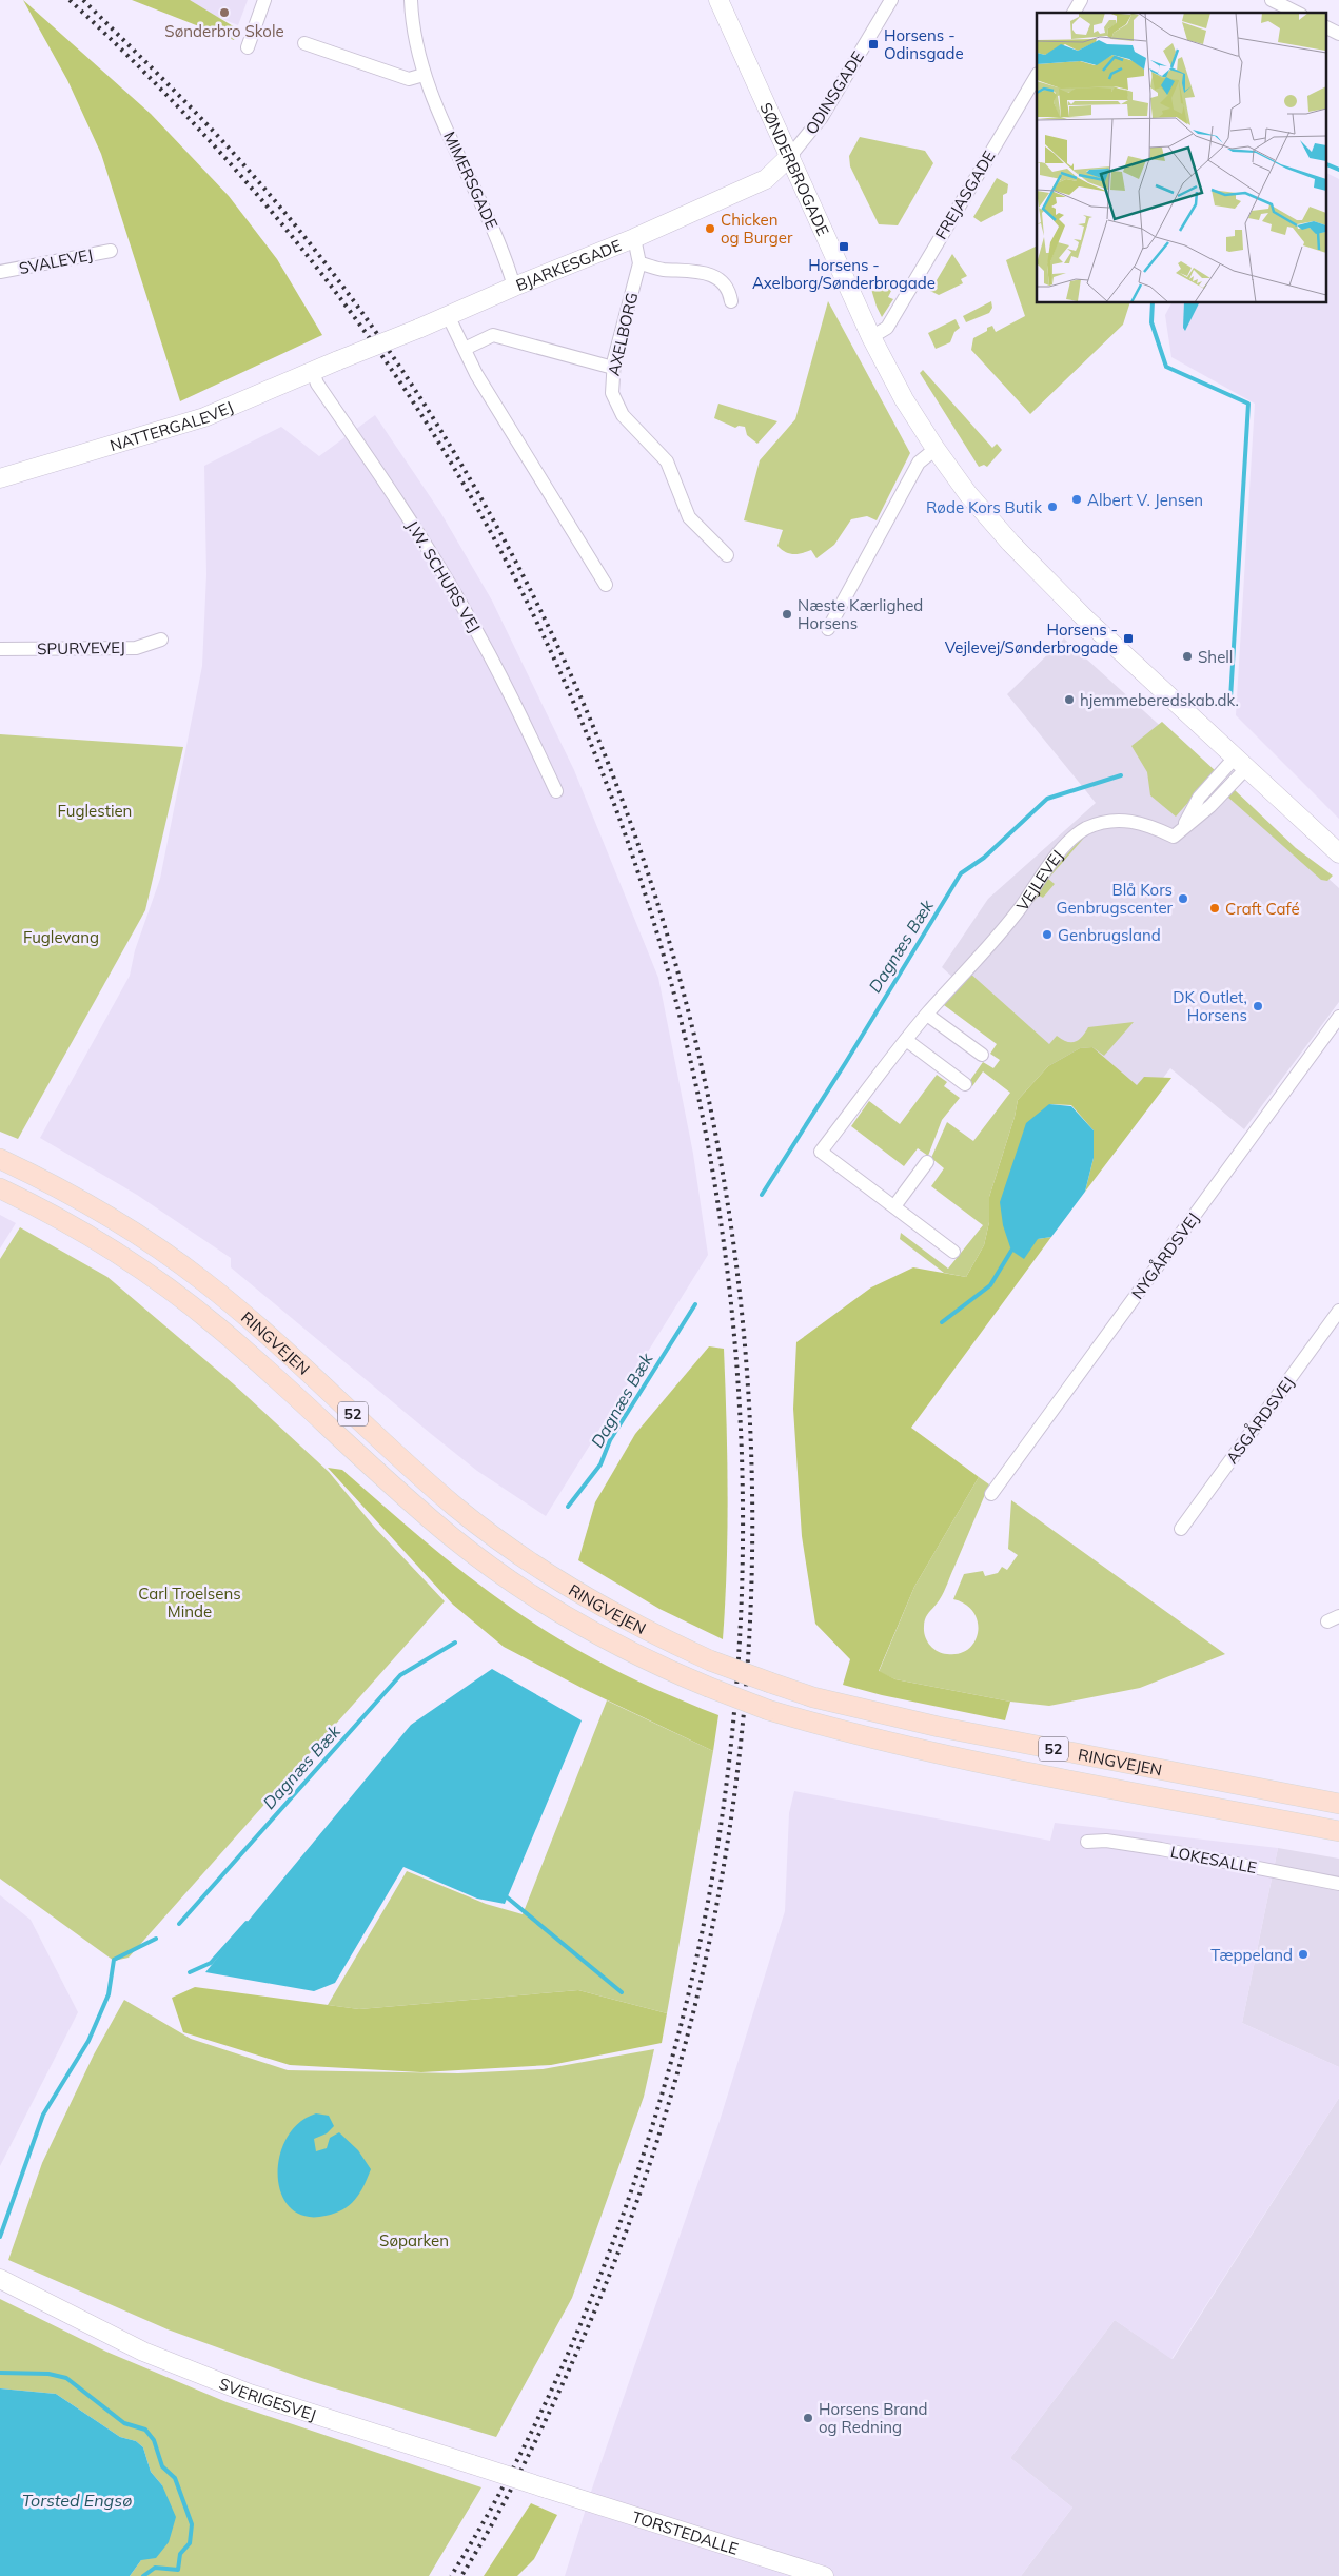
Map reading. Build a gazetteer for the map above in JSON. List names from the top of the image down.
{
  "streets": {
    "main road": ["RINGVEJEN", "52"],
    "street": [
      "ODINSGADE",
      "SØNDERBROGADE",
      "MIMERSGADE",
      "FREJASGADE",
      "SVALEVEJ",
      "BJARKESGADE",
      "AXELBORG",
      "NATTERGALEVEJ",
      "J.W. SCHURS VEJ",
      "SPURVEVEJ",
      "VEJLEVEJ",
      "NYGÅRDSVEJ",
      "ASGÅRDSVEJ",
      "LOKESALLE",
      "SVERIGESVEJ",
      "TORSTEDALLE"
    ]
  },
  "crossings": [
    ["ODINSGADE", "SØNDERBROGADE"],
    ["ODINSGADE", "BJARKESGADE"],
    ["SØNDERBROGADE", "FREJASGADE"],
    ["SØNDERBROGADE", "BJARKESGADE"],
    ["SØNDERBROGADE", "VEJLEVEJ"],
    ["MIMERSGADE", "BJARKESGADE"],
    ["BJARKESGADE", "AXELBORG"],
    ["BJARKESGADE", "NATTERGALEVEJ"],
    ["NATTERGALEVEJ", "J.W. SCHURS VEJ"],
    ["SVERIGESVEJ", "TORSTEDALLE"]
  ],
  "water": ["Dagnæs Bæk", "Torsted Engsø"],
  "parks": [
    "Fuglestien",
    "Fuglevang",
    "Carl Troelsens Minde",
    "Søparken"
  ],
  "places": {
    "other": [
      "Sønderbro Skole",
      "Chicken og Burger",
      "Albert V. Jensen",
      "Røde Kors Butik",
      "Næste Kærlighed Horsens",
      "Shell",
      "hjemmeberedskab.dk.",
      "Blå Kors Genbrugscenter",
      "Craft Café",
      "Genbrugsland",
      "DK Outlet, Horsens",
      "Tæppeland",
      "Horsens Brand og Redning"
    ],
    "transit": ["Horsens - Odinsgade", "Horsens - Axelborg/Sønderbrogade", "Horsens - Vejlevej/Sønderbrogade"]
  }
}
